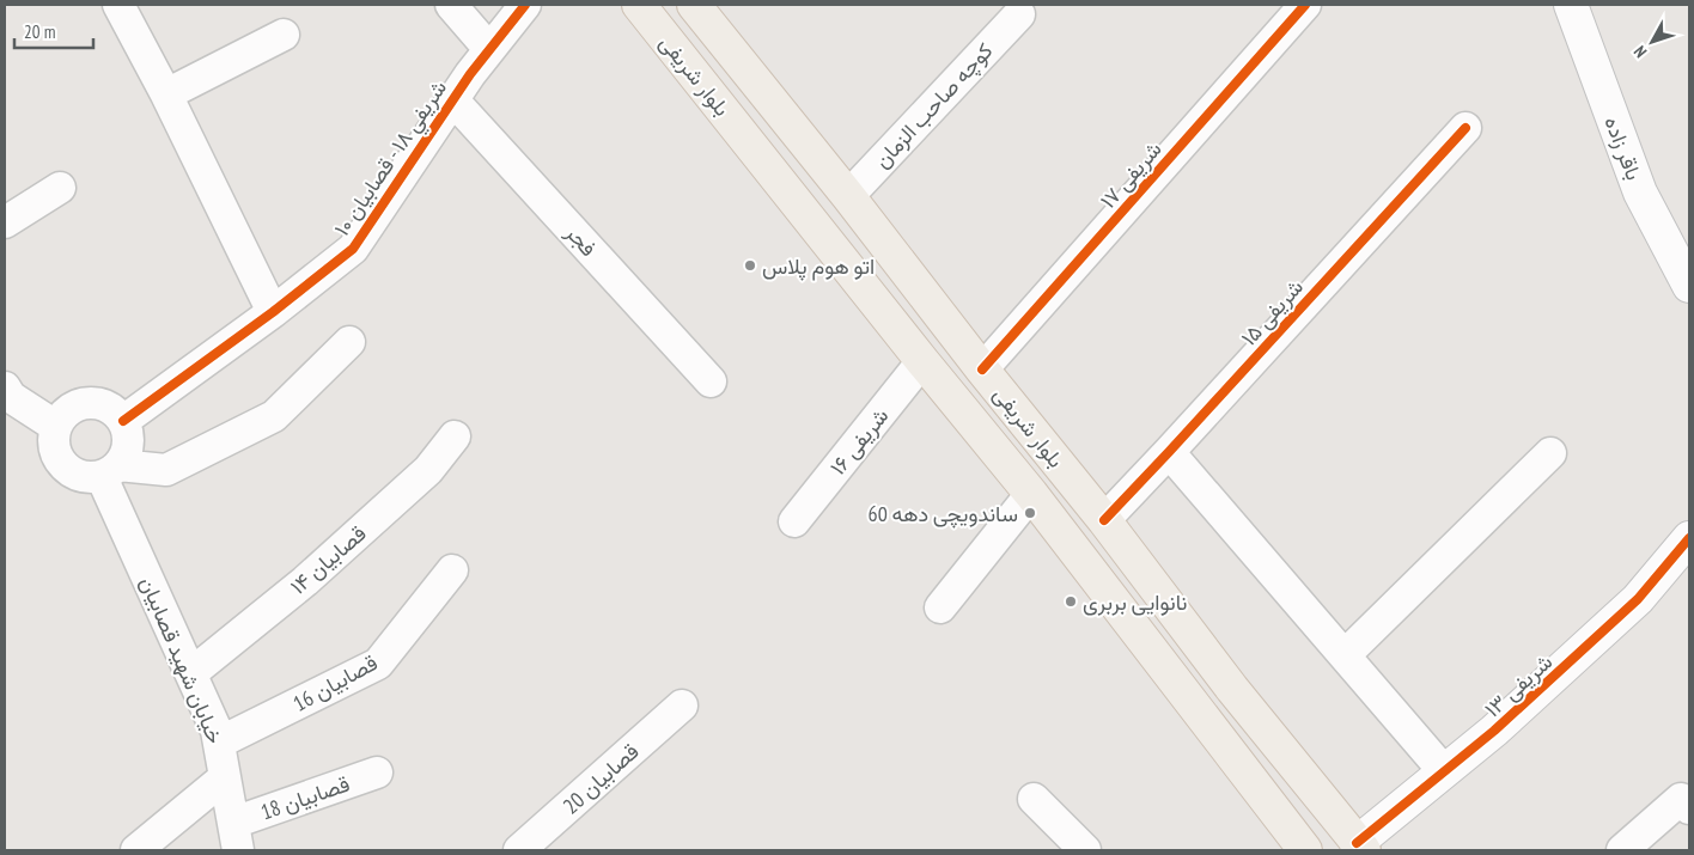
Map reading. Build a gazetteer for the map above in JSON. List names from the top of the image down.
{
  "streets": {
    "main road": ["بلوار شریفی"],
    "street": [
      "کوچه صاحب الزمان",
      "باقر زاده",
      "شريفي ۱۸ - قصابیان ۱۰",
      "شریفی ۱۷",
      "فجر",
      "شریفی ۱۵",
      "شریفی ۱۶",
      "قصابیان ۱۴",
      "خیابان شهید قصابیان",
      "قصابیان 16",
      "شریفی ۱۳",
      "قصابیان 20",
      "قصابیان 18"
    ]
  },
  "crossings": [
    ["بلوار شریفی", "کوچه صاحب الزمان"],
    ["بلوار شریفی", "شریفی ۱۷"],
    ["بلوار شریفی", "شریفی ۱۵"],
    ["بلوار شریفی", "شریفی ۱۶"],
    ["بلوار شریفی", "شریفی ۱۳"],
    ["شريفي ۱۸ - قصابیان ۱۰", "فجر"],
    ["شريفي ۱۸ - قصابیان ۱۰", "خیابان شهید قصابیان"],
    ["قصابیان ۱۴", "خیابان شهید قصابیان"],
    ["خیابان شهید قصابیان", "قصابیان 16"],
    ["خیابان شهید قصابیان", "قصابیان 18"]
  ],
  "places": ["اتو هوم پلاس", "ساندویچی دهه 60", "نانوایی بربری"],
  "scale_bar": "20 m",
  "north": "bottom left"
}
